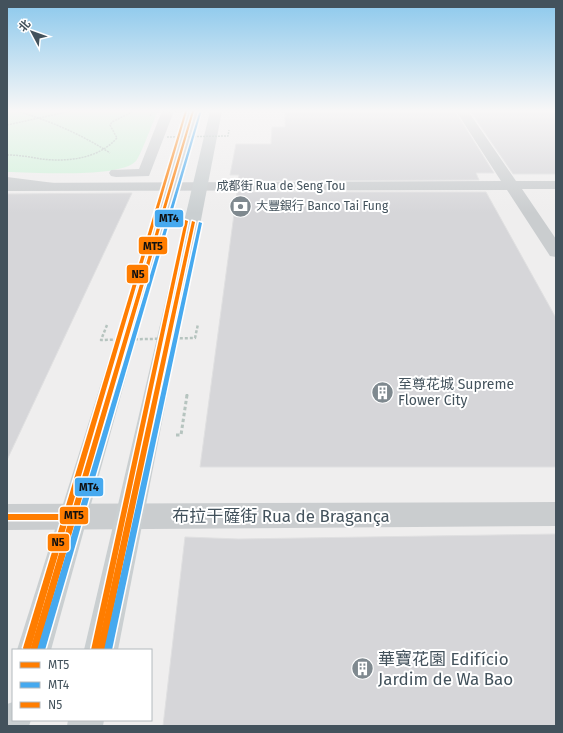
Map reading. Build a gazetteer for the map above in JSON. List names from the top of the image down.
{
  "streets": {
    "street": ["成都街 Rua de Seng Tou", "布拉干薩街 Rua de Bragança"]
  },
  "places": {
    "bank": ["大豐銀行 Banco Tai Fung"],
    "building": ["至尊花城 Supreme Flower City", "華寶花園 Edifício Jardim de Wa Bao"]
  },
  "lines": ["transit line MT5", "transit line MT4", "transit line N5"],
  "legend": ["MT5", "MT4", "N5"],
  "north": "top left"
}
